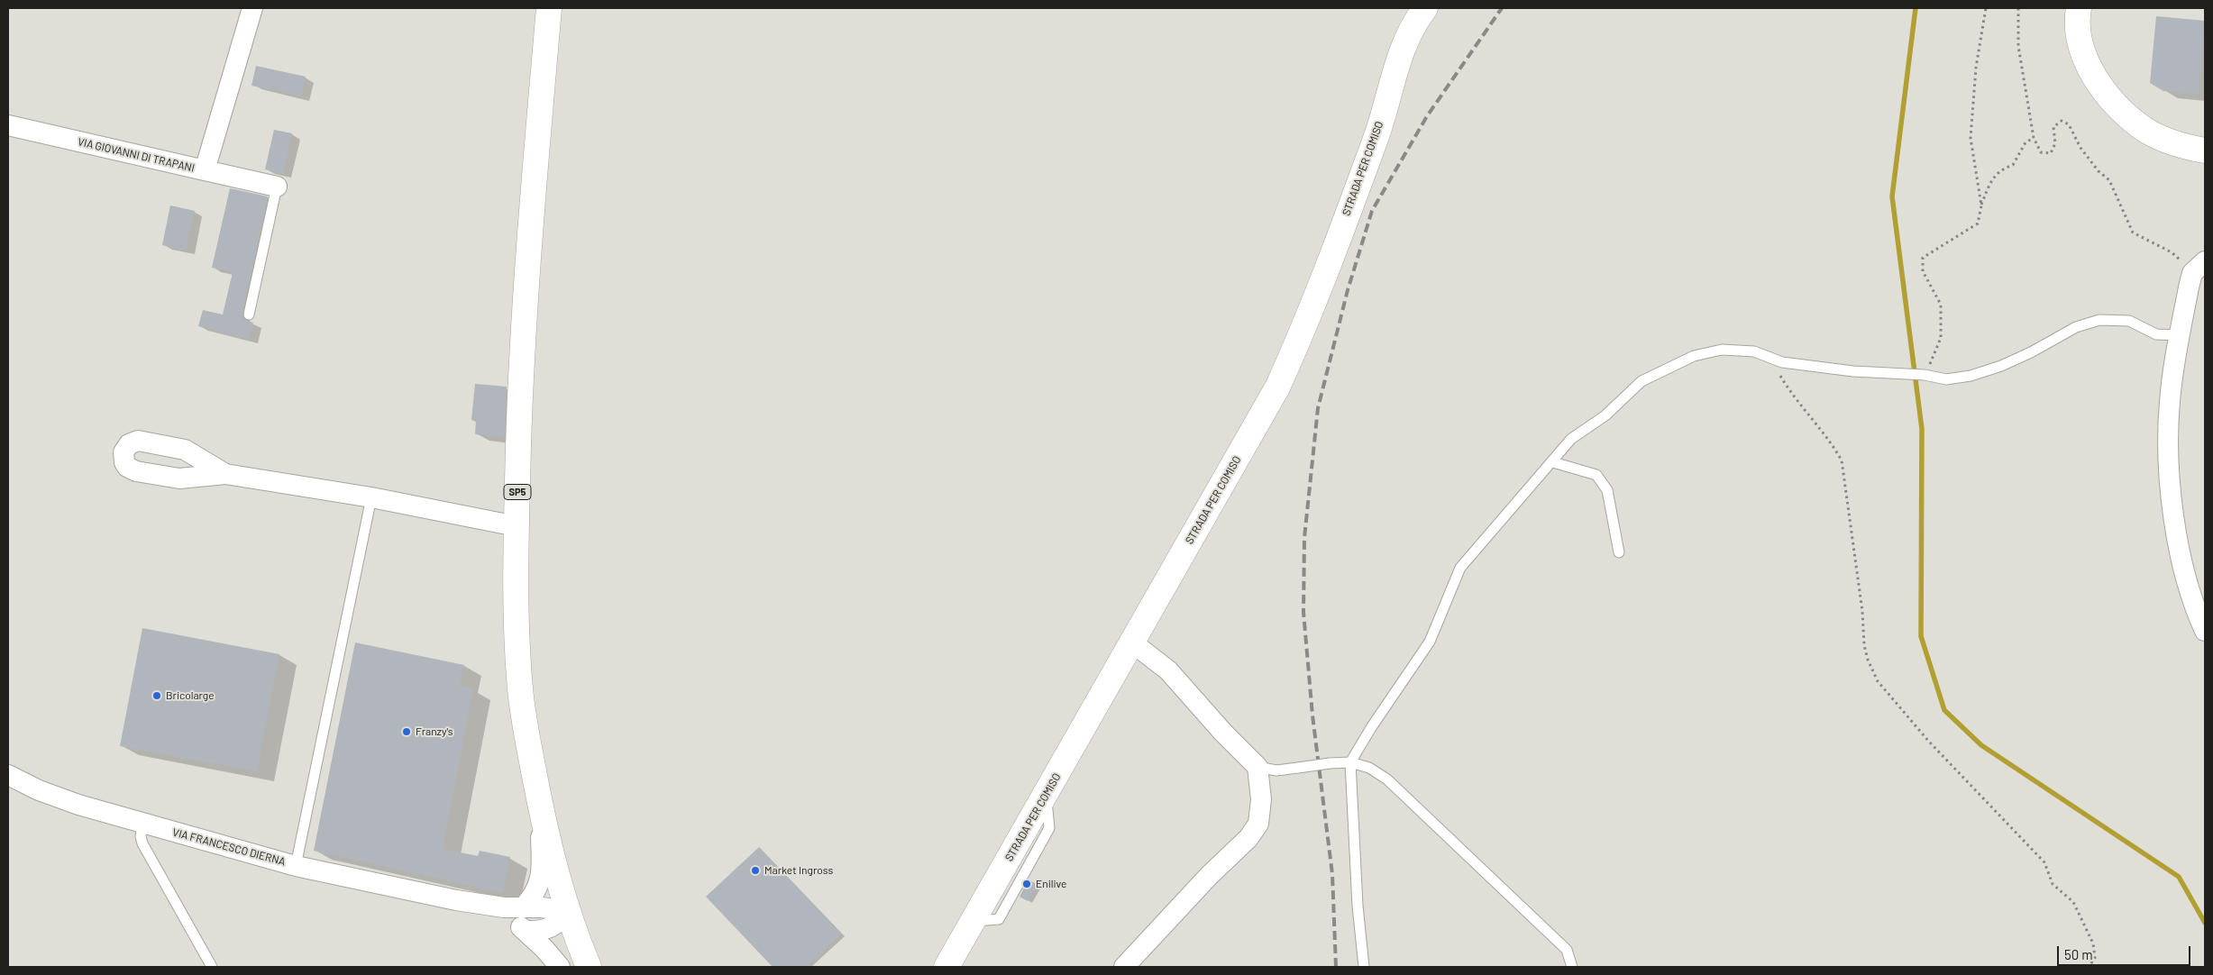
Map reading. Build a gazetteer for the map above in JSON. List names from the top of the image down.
{
  "streets": {
    "main road": ["STRADA PER COMISO", "SP5"],
    "street": ["VIA GIOVANNI DI TRAPANI", "VIA FRANCESCO DIERNA"]
  },
  "places": [
    "Bricolarge",
    "Franzy's",
    "Market Ingross",
    "Enilive"
  ],
  "scale_bar": "50 m"
}
